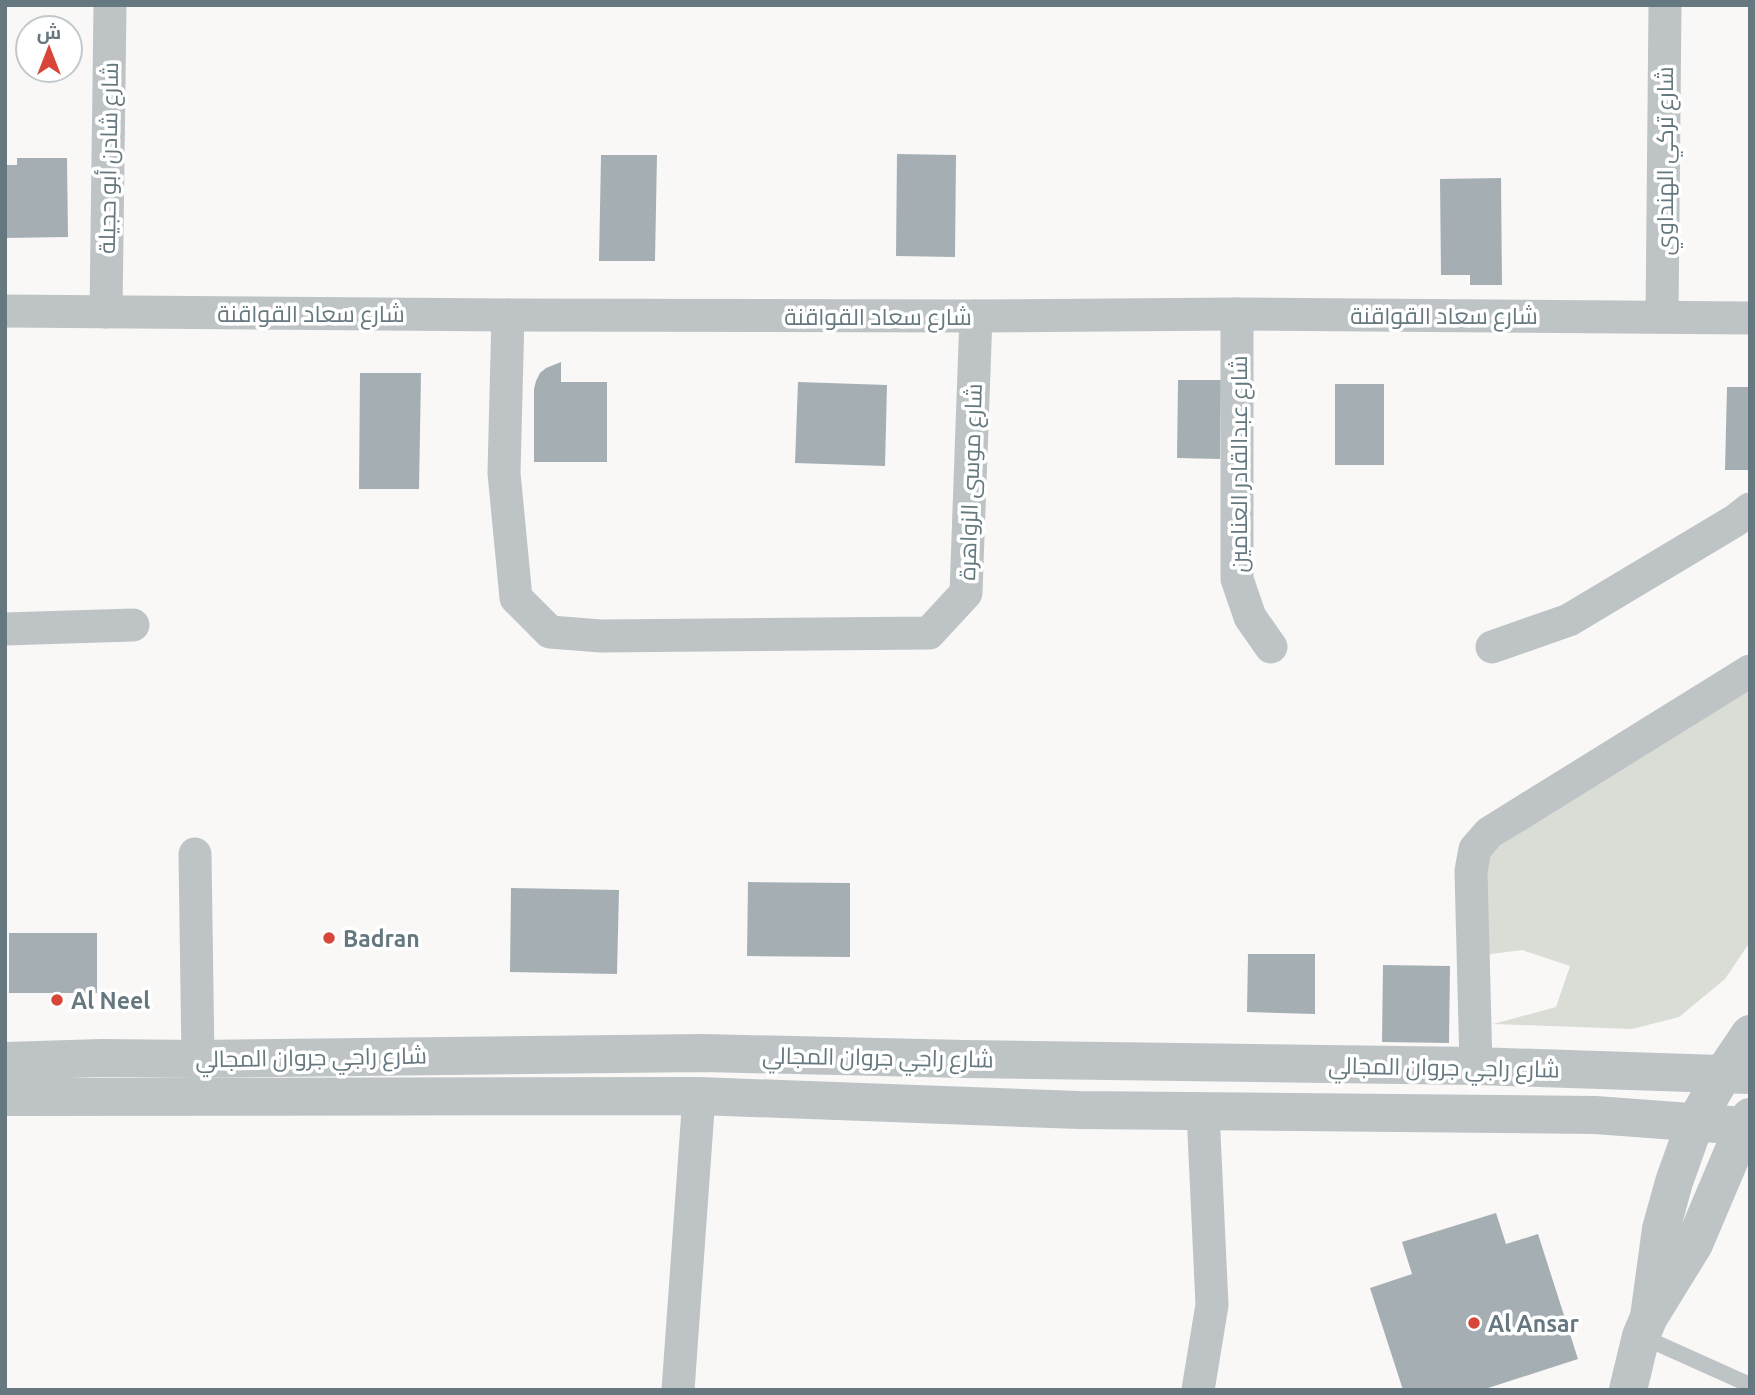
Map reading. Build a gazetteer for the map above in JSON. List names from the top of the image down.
{
  "streets": {
    "street": [
      "شارع شادن أبو حجيلة",
      "شارع تركي الهنداوي",
      "شارع سعاد القواقنة",
      "شارع عبدالقادر العنامين",
      "شارع موسى الزواهرة",
      "شارع راجي جروان المجالي"
    ]
  },
  "crossings": [
    ["شارع شادن أبو حجيلة", "شارع سعاد القواقنة"],
    ["شارع تركي الهنداوي", "شارع سعاد القواقنة"],
    ["شارع سعاد القواقنة", "شارع عبدالقادر العنامين"],
    ["شارع سعاد القواقنة", "شارع موسى الزواهرة"]
  ],
  "places": ["Badran", "Al Neel", "Al Ansar"],
  "north": "top"
}
